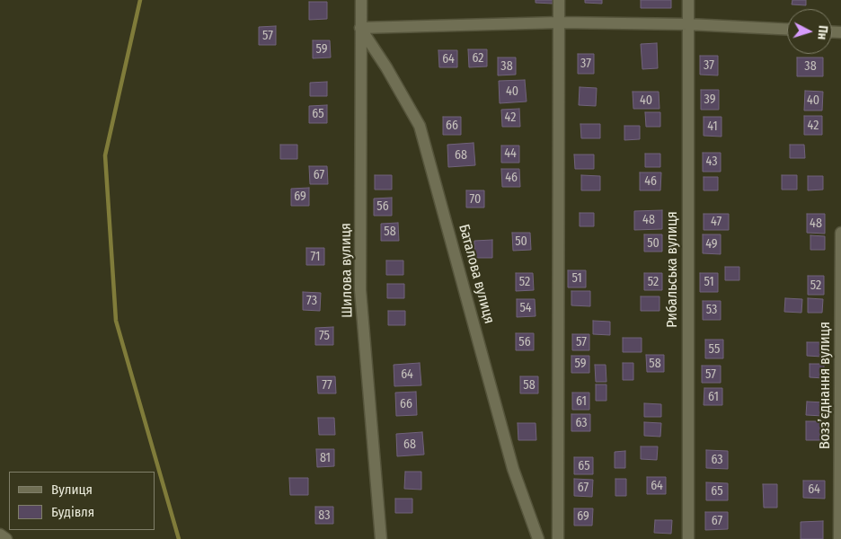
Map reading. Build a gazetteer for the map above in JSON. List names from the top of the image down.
{
  "streets": {
    "street": [
      "Рибальська вулиця",
      "Шилова вулиця",
      "Баталова вулиця",
      "Возз’єднання вулиця"
    ]
  },
  "crossings": [
    ["Шилова вулиця", "Баталова вулиця"]
  ],
  "house_numbers": [
    "57",
    "59",
    "62",
    "64",
    "37",
    "37",
    "38",
    "38",
    "40",
    "39",
    "40",
    "40",
    "65",
    "42",
    "66",
    "42",
    "41",
    "44",
    "68",
    "43",
    "67",
    "46",
    "46",
    "69",
    "70",
    "56",
    "48",
    "47",
    "48",
    "58",
    "50",
    "50",
    "49",
    "71",
    "51",
    "52",
    "52",
    "51",
    "52",
    "73",
    "54",
    "53",
    "75",
    "56",
    "57",
    "55",
    "59",
    "58",
    "64",
    "57",
    "77",
    "58",
    "61",
    "61",
    "66",
    "63",
    "68",
    "81",
    "63",
    "65",
    "64",
    "67",
    "64",
    "65",
    "83",
    "69",
    "67"
  ],
  "legend": ["Вулиця", "Будівля"],
  "north": "right"
}
